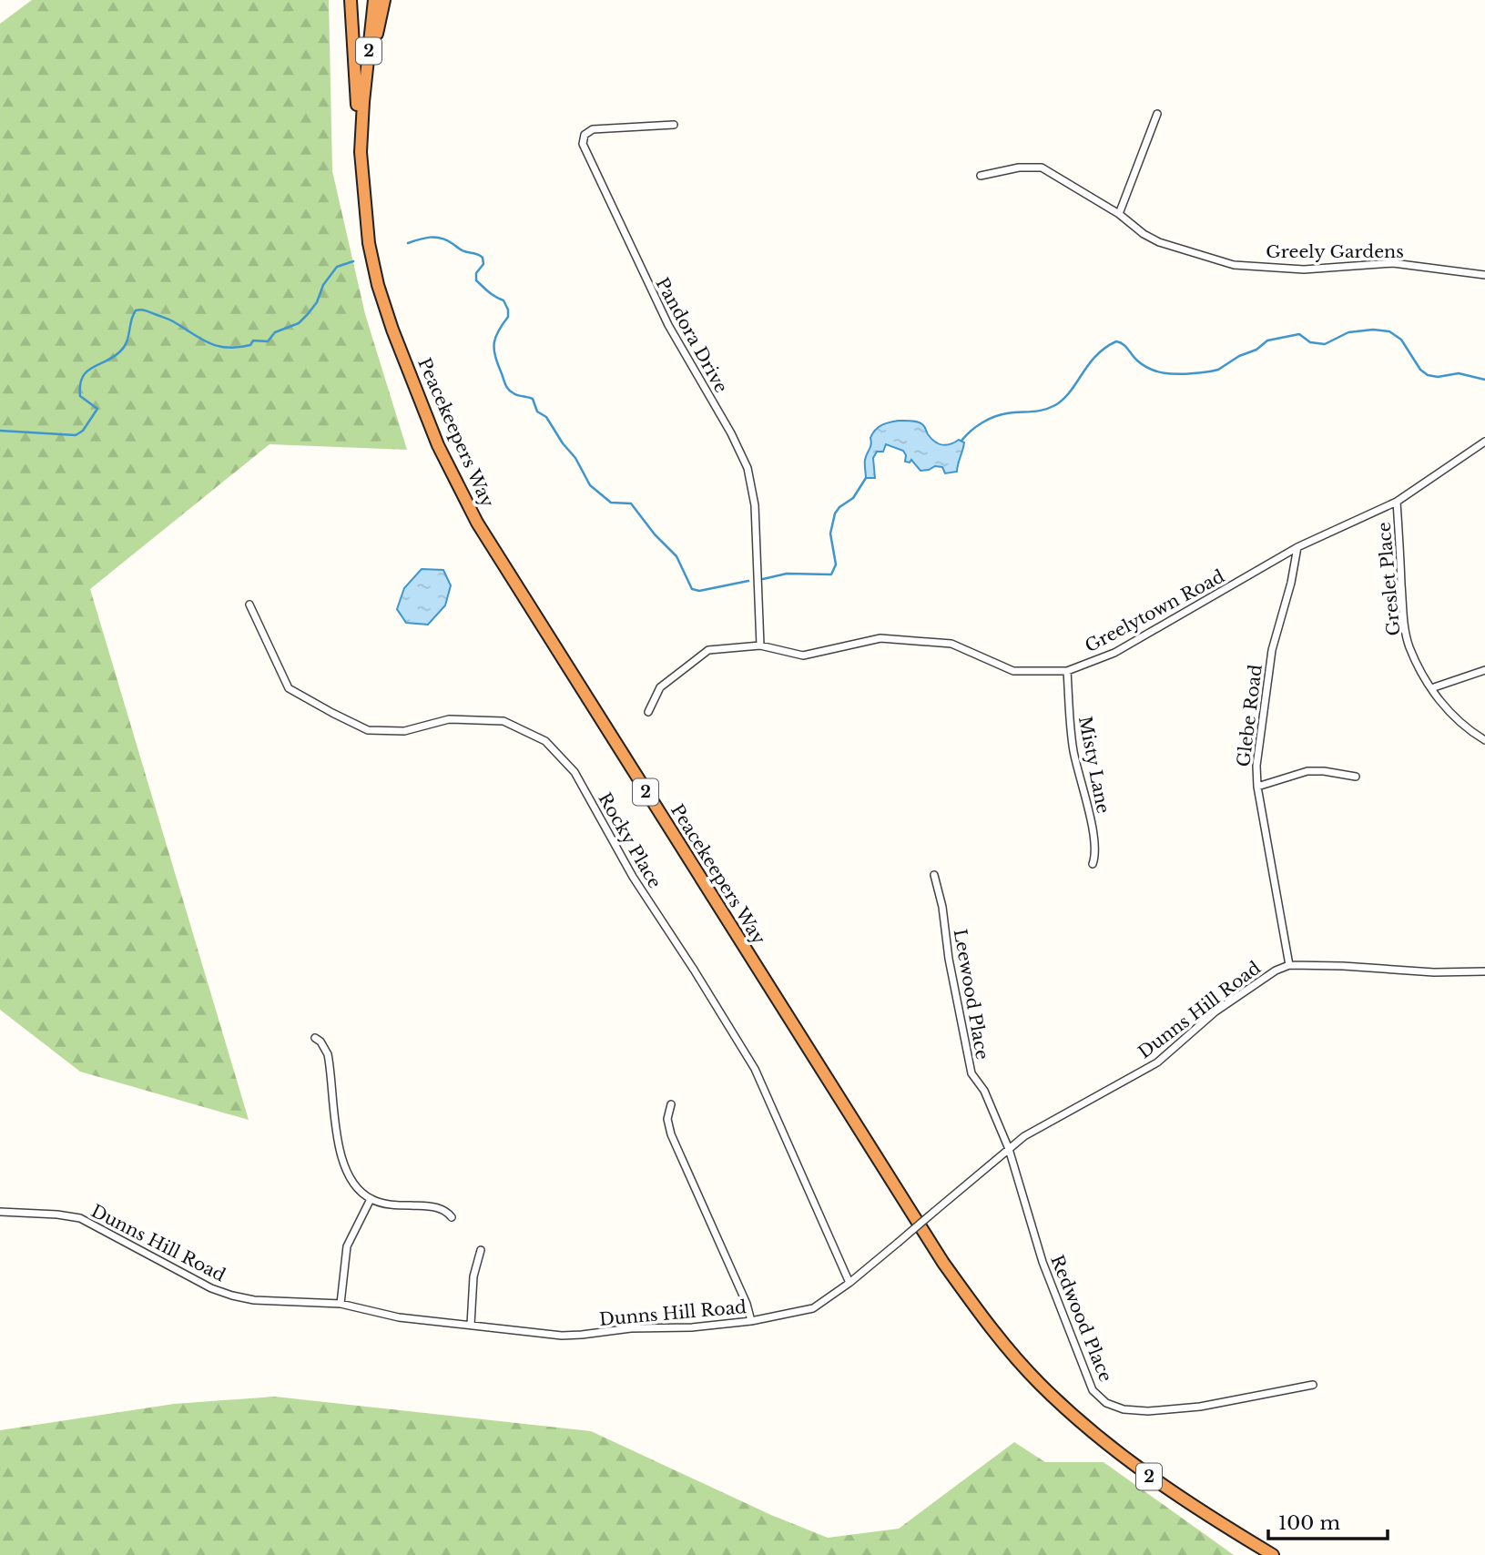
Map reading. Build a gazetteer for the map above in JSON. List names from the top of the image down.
{
  "streets": {
    "highway": ["2", "Peacekeepers Way"],
    "street": [
      "Greely Gardens",
      "Pandora Drive",
      "Greslet Place",
      "Greelytown Road",
      "Glebe Road",
      "Misty Lane",
      "Rocky Place",
      "Leewood Place",
      "Dunns Hill Road",
      "Redwood Place"
    ]
  },
  "crossings": [
    ["Pandora Drive", "Greelytown Road"],
    ["Greslet Place", "Greelytown Road"],
    ["Greelytown Road", "Glebe Road"],
    ["Greelytown Road", "Misty Lane"],
    ["Glebe Road", "Dunns Hill Road"],
    ["Rocky Place", "Dunns Hill Road"],
    ["Leewood Place", "Dunns Hill Road"],
    ["Leewood Place", "Redwood Place"],
    ["Dunns Hill Road", "Redwood Place"]
  ],
  "scale_bar": "100 m"
}
